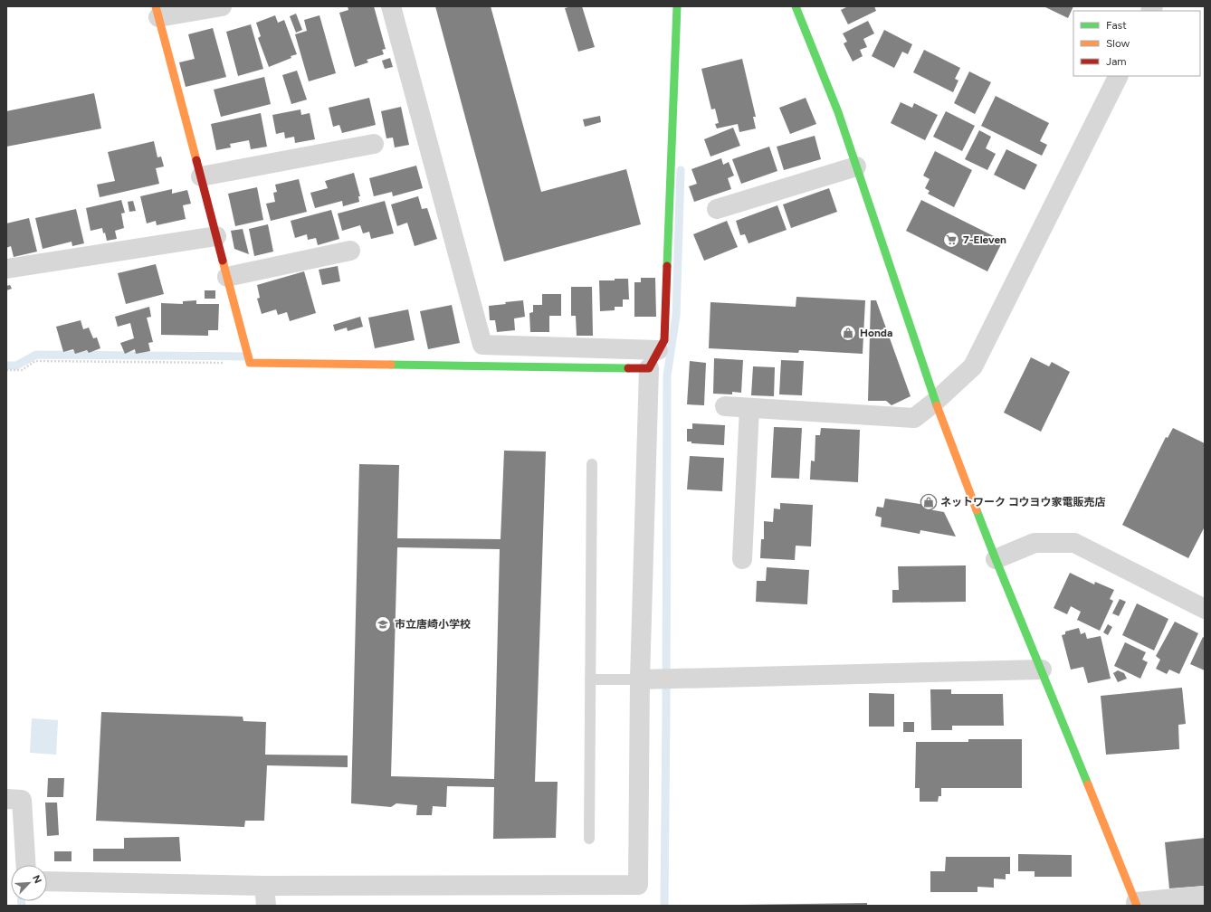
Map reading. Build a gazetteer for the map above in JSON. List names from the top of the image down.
{
  "places": {
    "supermarket": ["7-Eleven"],
    "shop": ["Honda", "ネットワーク コウヨウ家電販売店"],
    "school or university": ["市立唐崎小学校"]
  },
  "legend": ["Fast", "Slow", "Jam"],
  "north": "top right"
}
